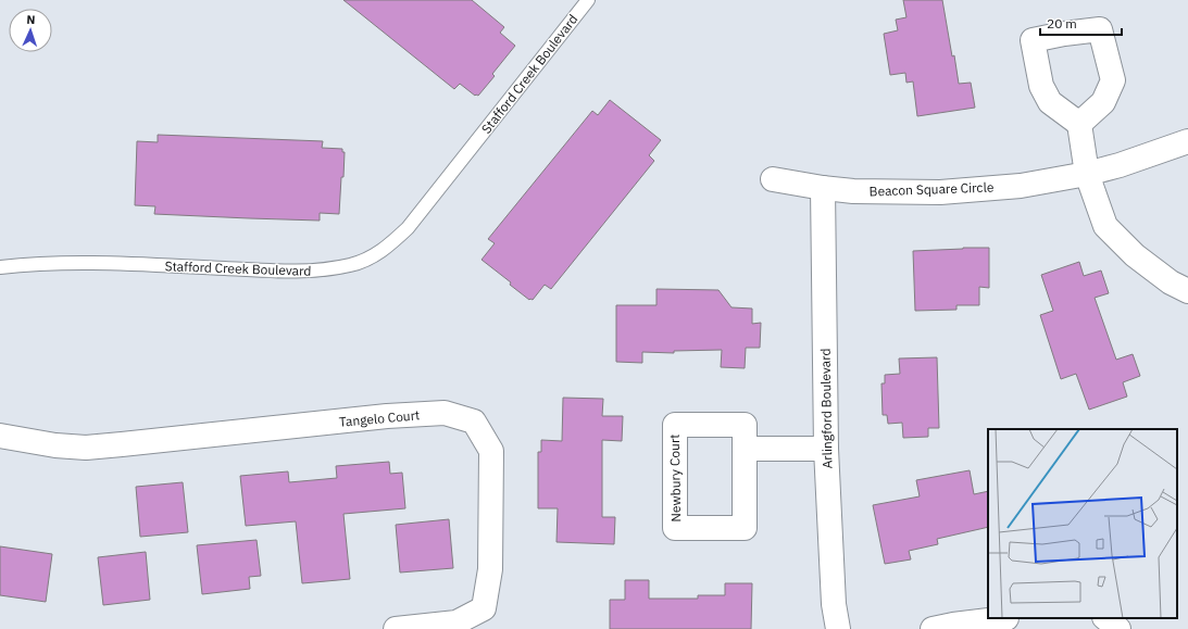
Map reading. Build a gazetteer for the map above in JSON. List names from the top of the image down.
{
  "streets": {
    "street": [
      "Beacon Square Circle",
      "Arlingford Boulevard",
      "Tangelo Court",
      "Newbury Court"
    ],
    "lane": ["Stafford Creek Boulevard"]
  },
  "crossings": [
    ["Beacon Square Circle", "Arlingford Boulevard"]
  ],
  "scale_bar": "20 m",
  "north": "top"
}
